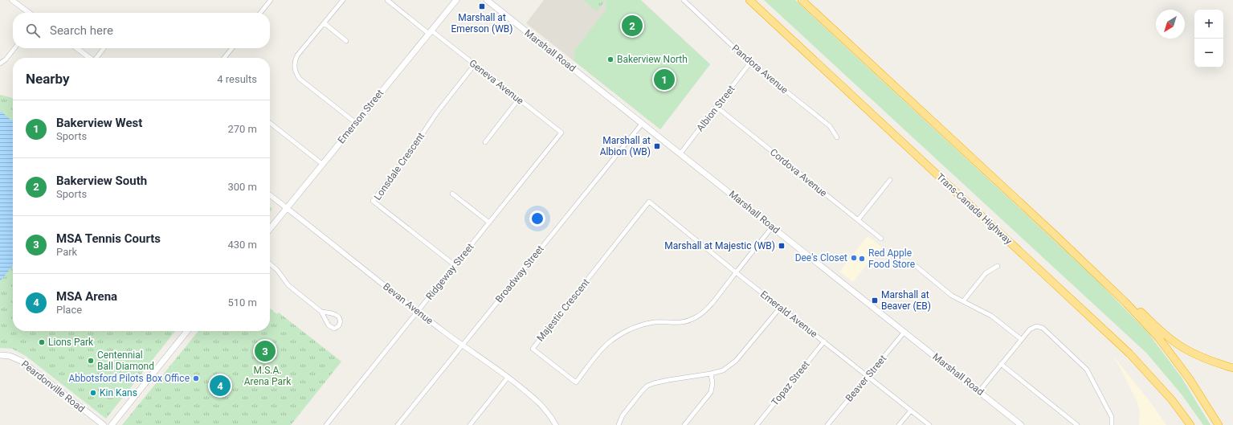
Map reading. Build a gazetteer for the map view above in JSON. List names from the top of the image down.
{
  "streets": {
    "highway": ["Trans-Canada Highway"],
    "main road": ["Marshall Road", "Emerson Street", "Peardonville Road"],
    "street": [
      "Pandora Avenue",
      "Geneva Avenue",
      "Albion Street",
      "Lonsdale Crescent",
      "Cordova Avenue",
      "Ridgeway Street",
      "Broadway Street",
      "Bevan Avenue",
      "Majestic Crescent",
      "Emerald Avenue",
      "Beaver Street",
      "Topaz Street"
    ]
  },
  "crossings": [
    ["Marshall Road", "Albion Street"],
    ["Marshall Road", "Broadway Street"],
    ["Marshall Road", "Majestic Crescent"],
    ["Marshall Road", "Beaver Street"],
    ["Pandora Avenue", "Albion Street"],
    ["Geneva Avenue", "Emerson Street"],
    ["Geneva Avenue", "Lonsdale Crescent"],
    ["Geneva Avenue", "Ridgeway Street"],
    ["Albion Street", "Cordova Avenue"],
    ["Emerson Street", "Bevan Avenue"],
    ["Lonsdale Crescent", "Ridgeway Street"],
    ["Ridgeway Street", "Bevan Avenue"],
    ["Broadway Street", "Bevan Avenue"],
    ["Majestic Crescent", "Emerald Avenue"],
    ["Emerald Avenue", "Beaver Street"],
    ["Emerald Avenue", "Topaz Street"]
  ],
  "parks": ["M.S.A. Arena Park"],
  "places": {
    "transit": [
      "Marshall at Emerson (WB)",
      "Marshall at Albion (WB)",
      "Marshall at Majestic (WB)",
      "Marshall at Beaver (EB)"
    ],
    "other": [
      "Bakerview North",
      "Dee's Closet",
      "Red Apple Food Store",
      "Lions Park",
      "Centennial Ball Diamond",
      "Abbotsford Pilots Box Office",
      "Kin Kans"
    ]
  },
  "north": "bottom left",
  "page": {
    "map_buttons": ["+", "−"],
    "search": "Search here",
    "pins": [
      "2",
      "1",
      "3",
      "4"
    ],
    "heading": ["Nearby", "4 results"],
    "list": [
      {
        "mark": "1",
        "name": "Bakerview West",
        "note": "Sports",
        "value": "270 m"
      },
      {
        "mark": "2",
        "name": "Bakerview South",
        "note": "Sports",
        "value": "300 m"
      },
      {
        "mark": "3",
        "name": "MSA Tennis Courts",
        "note": "Park",
        "value": "430 m"
      },
      {
        "mark": "4",
        "name": "MSA Arena",
        "note": "Place",
        "value": "510 m"
      }
    ]
  }
}
